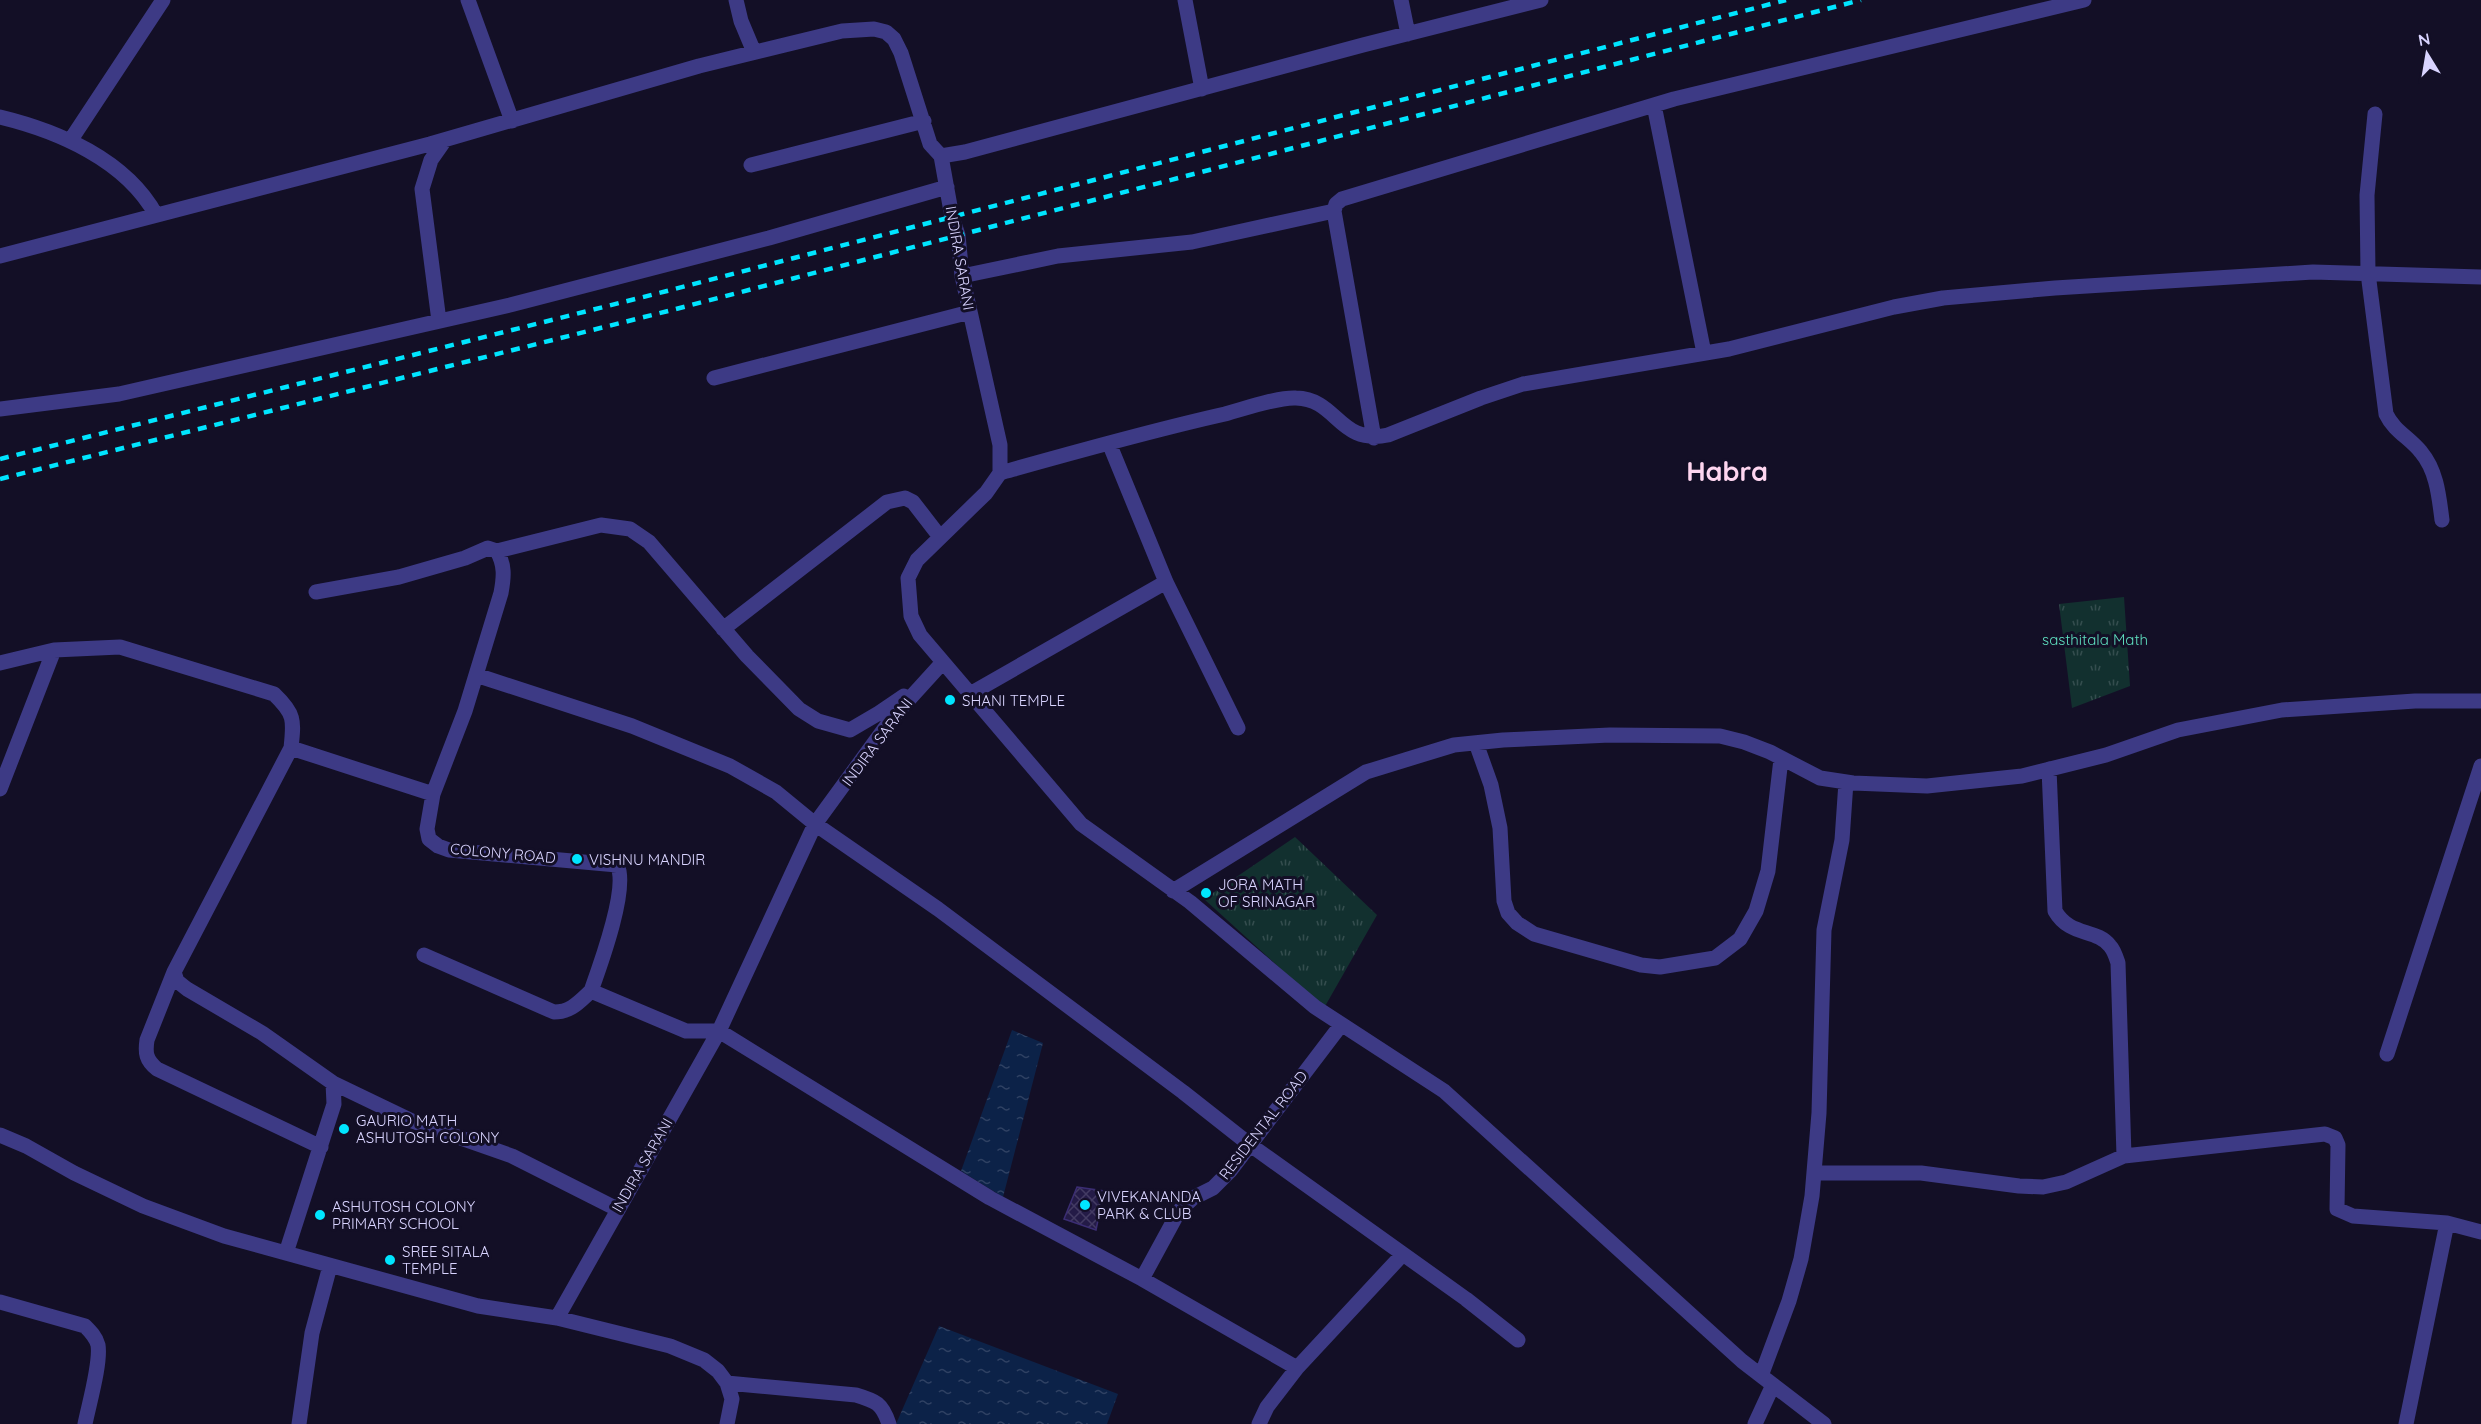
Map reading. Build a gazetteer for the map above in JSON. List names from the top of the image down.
{
  "streets": {
    "street": ["INDIRA SARANI", "COLONY ROAD", "RESIDENTAL ROAD"]
  },
  "districts": ["Habra"],
  "parks": ["sasthitala Math"],
  "places": [
    "SHANI TEMPLE",
    "VISHNU MANDIR",
    "JORA MATH OF SRINAGAR",
    "GAURIO MATH ASHUTOSH COLONY",
    "VIVEKANANDA PARK & CLUB",
    "ASHUTOSH COLONY PRIMARY SCHOOL",
    "SREE SITALA TEMPLE"
  ],
  "north": "top"
}
